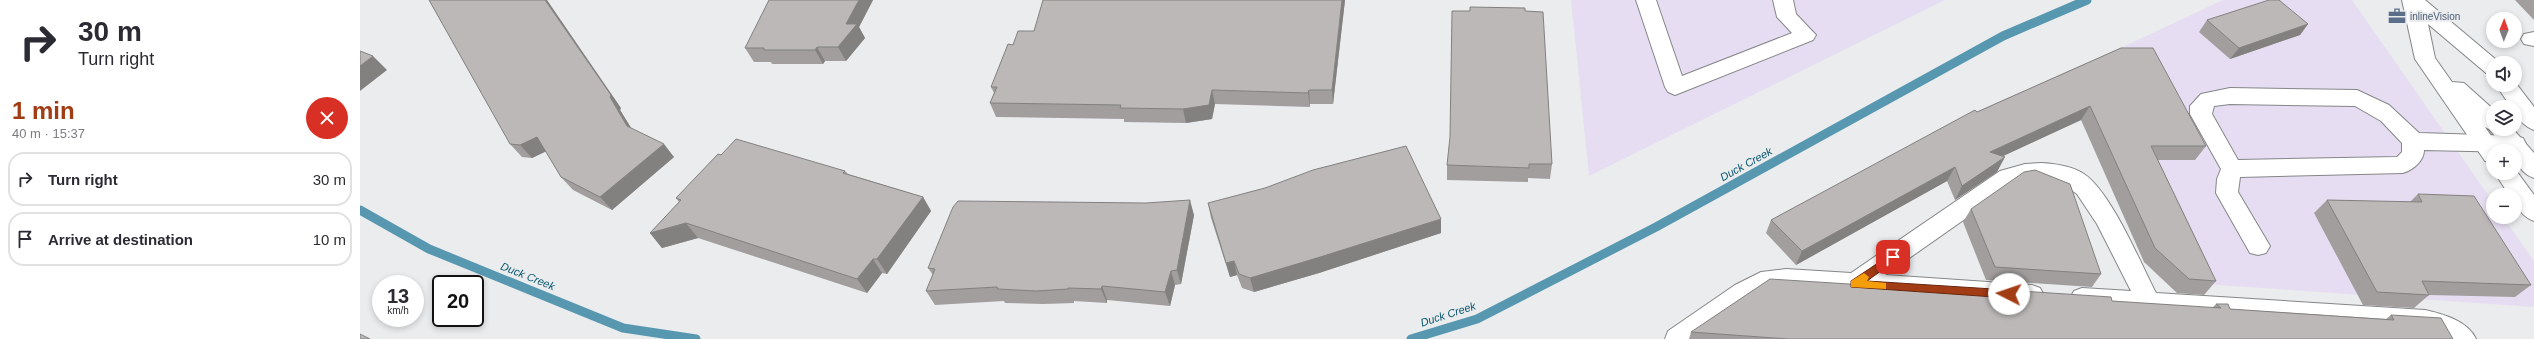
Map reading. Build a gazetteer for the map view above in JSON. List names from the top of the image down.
{
  "water": ["Duck Creek"],
  "places": {
    "office": ["inlineVision"]
  },
  "north": "top",
  "page": {
    "turn": ["30 m", "Turn right"],
    "map_buttons": ["+", "−"],
    "heading": ["1 min", "40 m · 15:37"],
    "list": [
      {
        "name": "Turn right",
        "value": "30 m"
      },
      {
        "name": "Arrive at destination",
        "value": "10 m"
      }
    ],
    "speed": "13 km/h",
    "limit": "20"
  }
}
